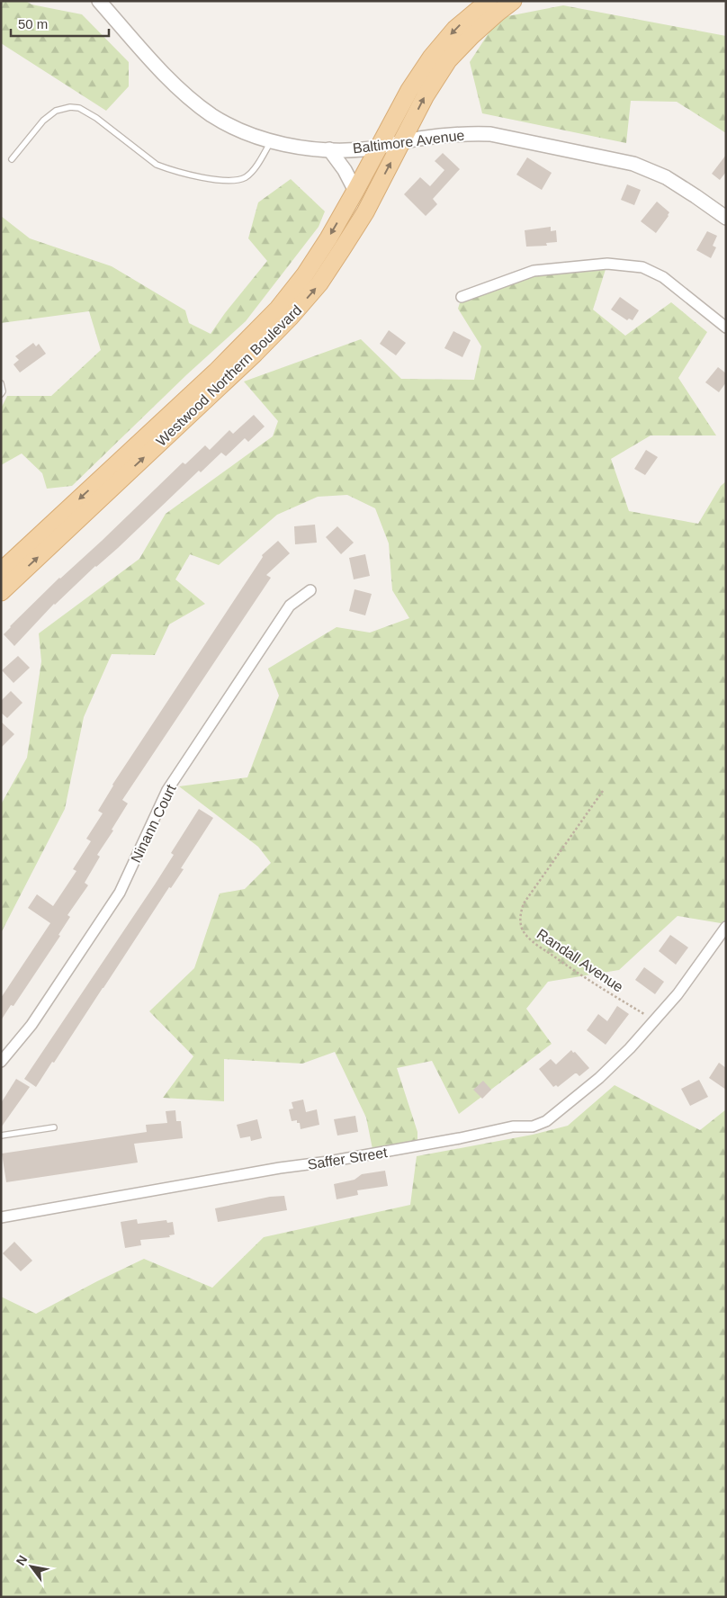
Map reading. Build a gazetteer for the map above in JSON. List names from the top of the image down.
{
  "streets": {
    "main road": ["Westwood Northern Boulevard"],
    "street": ["Baltimore Avenue", "Ninann Court", "Saffer Street"],
    "path": ["Randall Avenue"]
  },
  "crossings": [
    ["Baltimore Avenue", "Westwood Northern Boulevard"],
    ["Randall Avenue", "Saffer Street"]
  ],
  "scale_bar": "50 m",
  "north": "top left"
}
